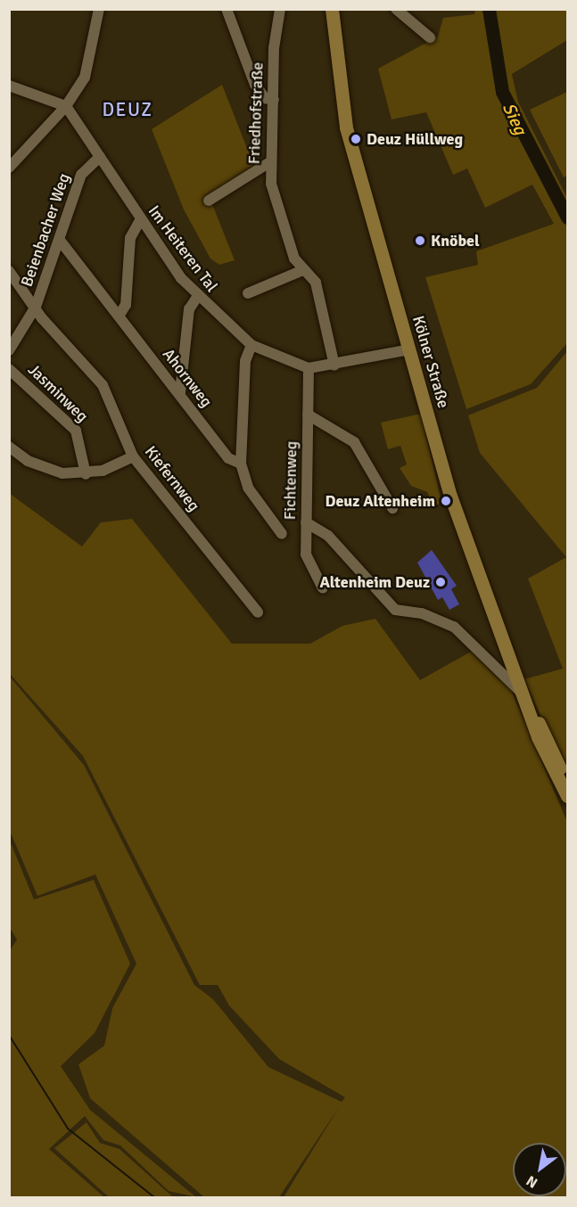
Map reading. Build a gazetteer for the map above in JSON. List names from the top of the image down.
{
  "streets": {
    "main road": ["Kölner Straße"],
    "street": [
      "Friedhofstraße",
      "Beienbacher Weg",
      "Im Heiteren Tal",
      "Ahornweg",
      "Jasminweg",
      "Kiefernweg",
      "Fichtenweg"
    ]
  },
  "crossings": [
    ["Friedhofstraße", "Im Heiteren Tal"],
    ["Beienbacher Weg", "Im Heiteren Tal"],
    ["Beienbacher Weg", "Ahornweg"],
    ["Beienbacher Weg", "Kiefernweg"],
    ["Im Heiteren Tal", "Kölner Straße"],
    ["Im Heiteren Tal", "Fichtenweg"]
  ],
  "districts": ["DEUZ"],
  "water": ["Sieg"],
  "places": [
    "Deuz Hüllweg",
    "Knöbel",
    "Deuz Altenheim",
    "Altenheim Deuz"
  ],
  "north": "bottom left"
}
